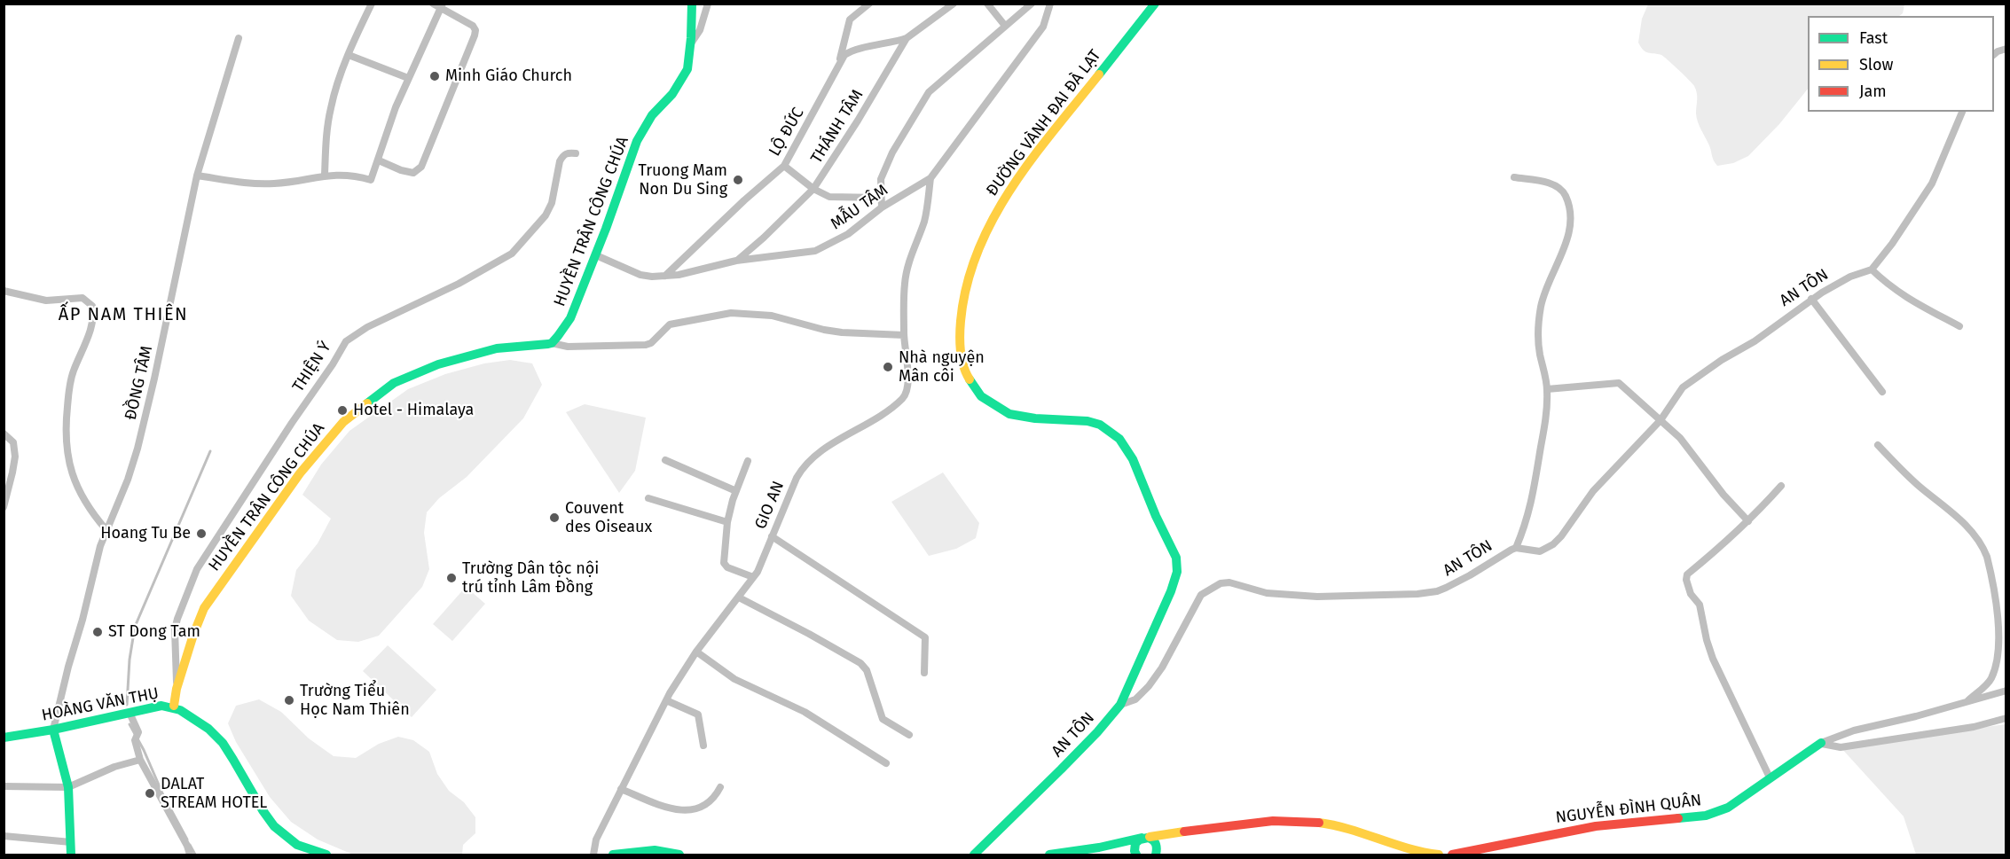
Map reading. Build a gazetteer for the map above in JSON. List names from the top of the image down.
{
  "streets": {
    "main road": [
      "ĐƯỜNG VÀNH ĐAI ĐÀ LẠT",
      "HUYỀN TRÂN CÔNG CHÚA",
      "AN TÔN",
      "HOÀNG VĂN THỤ",
      "NGUYỄN ĐÌNH QUÂN"
    ],
    "street": [
      "THÁNH TÂM",
      "LỘ ĐỨC",
      "MẪU TÂM",
      "THIỆN Ý",
      "ĐỒNG TÂM",
      "GIO AN"
    ]
  },
  "crossings": [
    ["ĐƯỜNG VÀNH ĐAI ĐÀ LẠT", "AN TÔN"],
    ["THÁNH TÂM", "LỘ ĐỨC"],
    ["THÁNH TÂM", "MẪU TÂM"],
    ["LỘ ĐỨC", "MẪU TÂM"],
    ["MẪU TÂM", "HUYỀN TRÂN CÔNG CHÚA"],
    ["MẪU TÂM", "GIO AN"],
    ["HUYỀN TRÂN CÔNG CHÚA", "THIỆN Ý"],
    ["HUYỀN TRÂN CÔNG CHÚA", "HOÀNG VĂN THỤ"],
    ["ĐỒNG TÂM", "HOÀNG VĂN THỤ"]
  ],
  "districts": ["ẤP NAM THIÊN"],
  "places": [
    "Minh Giáo Church",
    "Truong Mam Non Du Sing",
    "Nhà nguyện Mân côi",
    "Hotel - Himalaya",
    "Couvent des Oiseaux",
    "Hoang Tu Be",
    "Trường Dân tộc nội trú tỉnh Lâm Đồng",
    "ST Dong Tam",
    "Trường Tiểu Học Nam Thiên",
    "DALAT STREAM HOTEL"
  ],
  "legend": ["Fast", "Slow", "Jam"]
}
